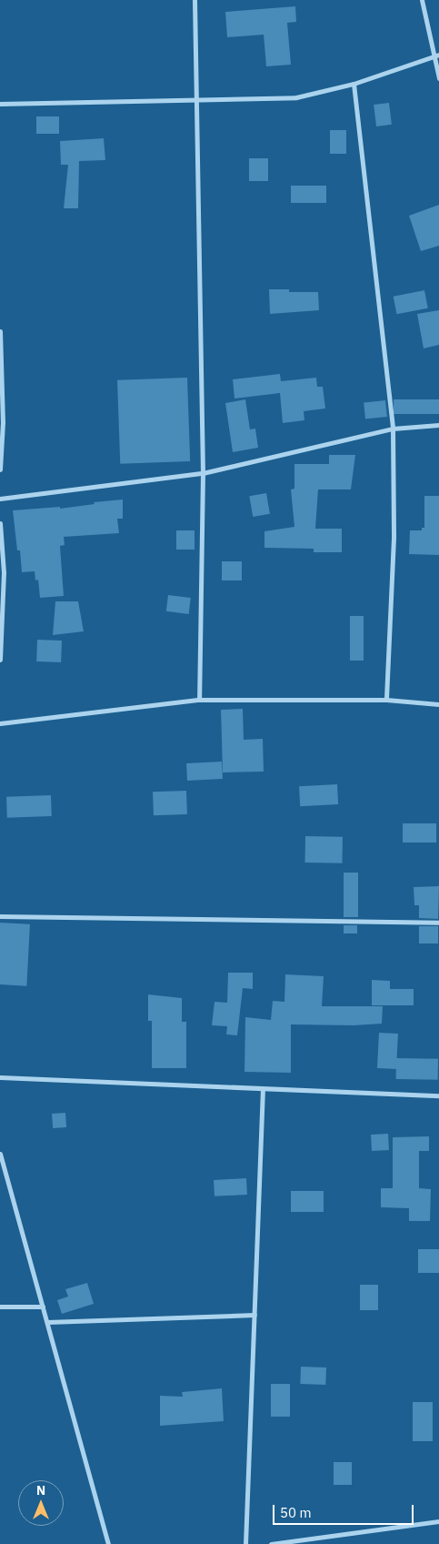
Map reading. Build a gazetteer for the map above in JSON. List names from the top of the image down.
{
  "scale_bar": "50 m",
  "north": "top"
}
